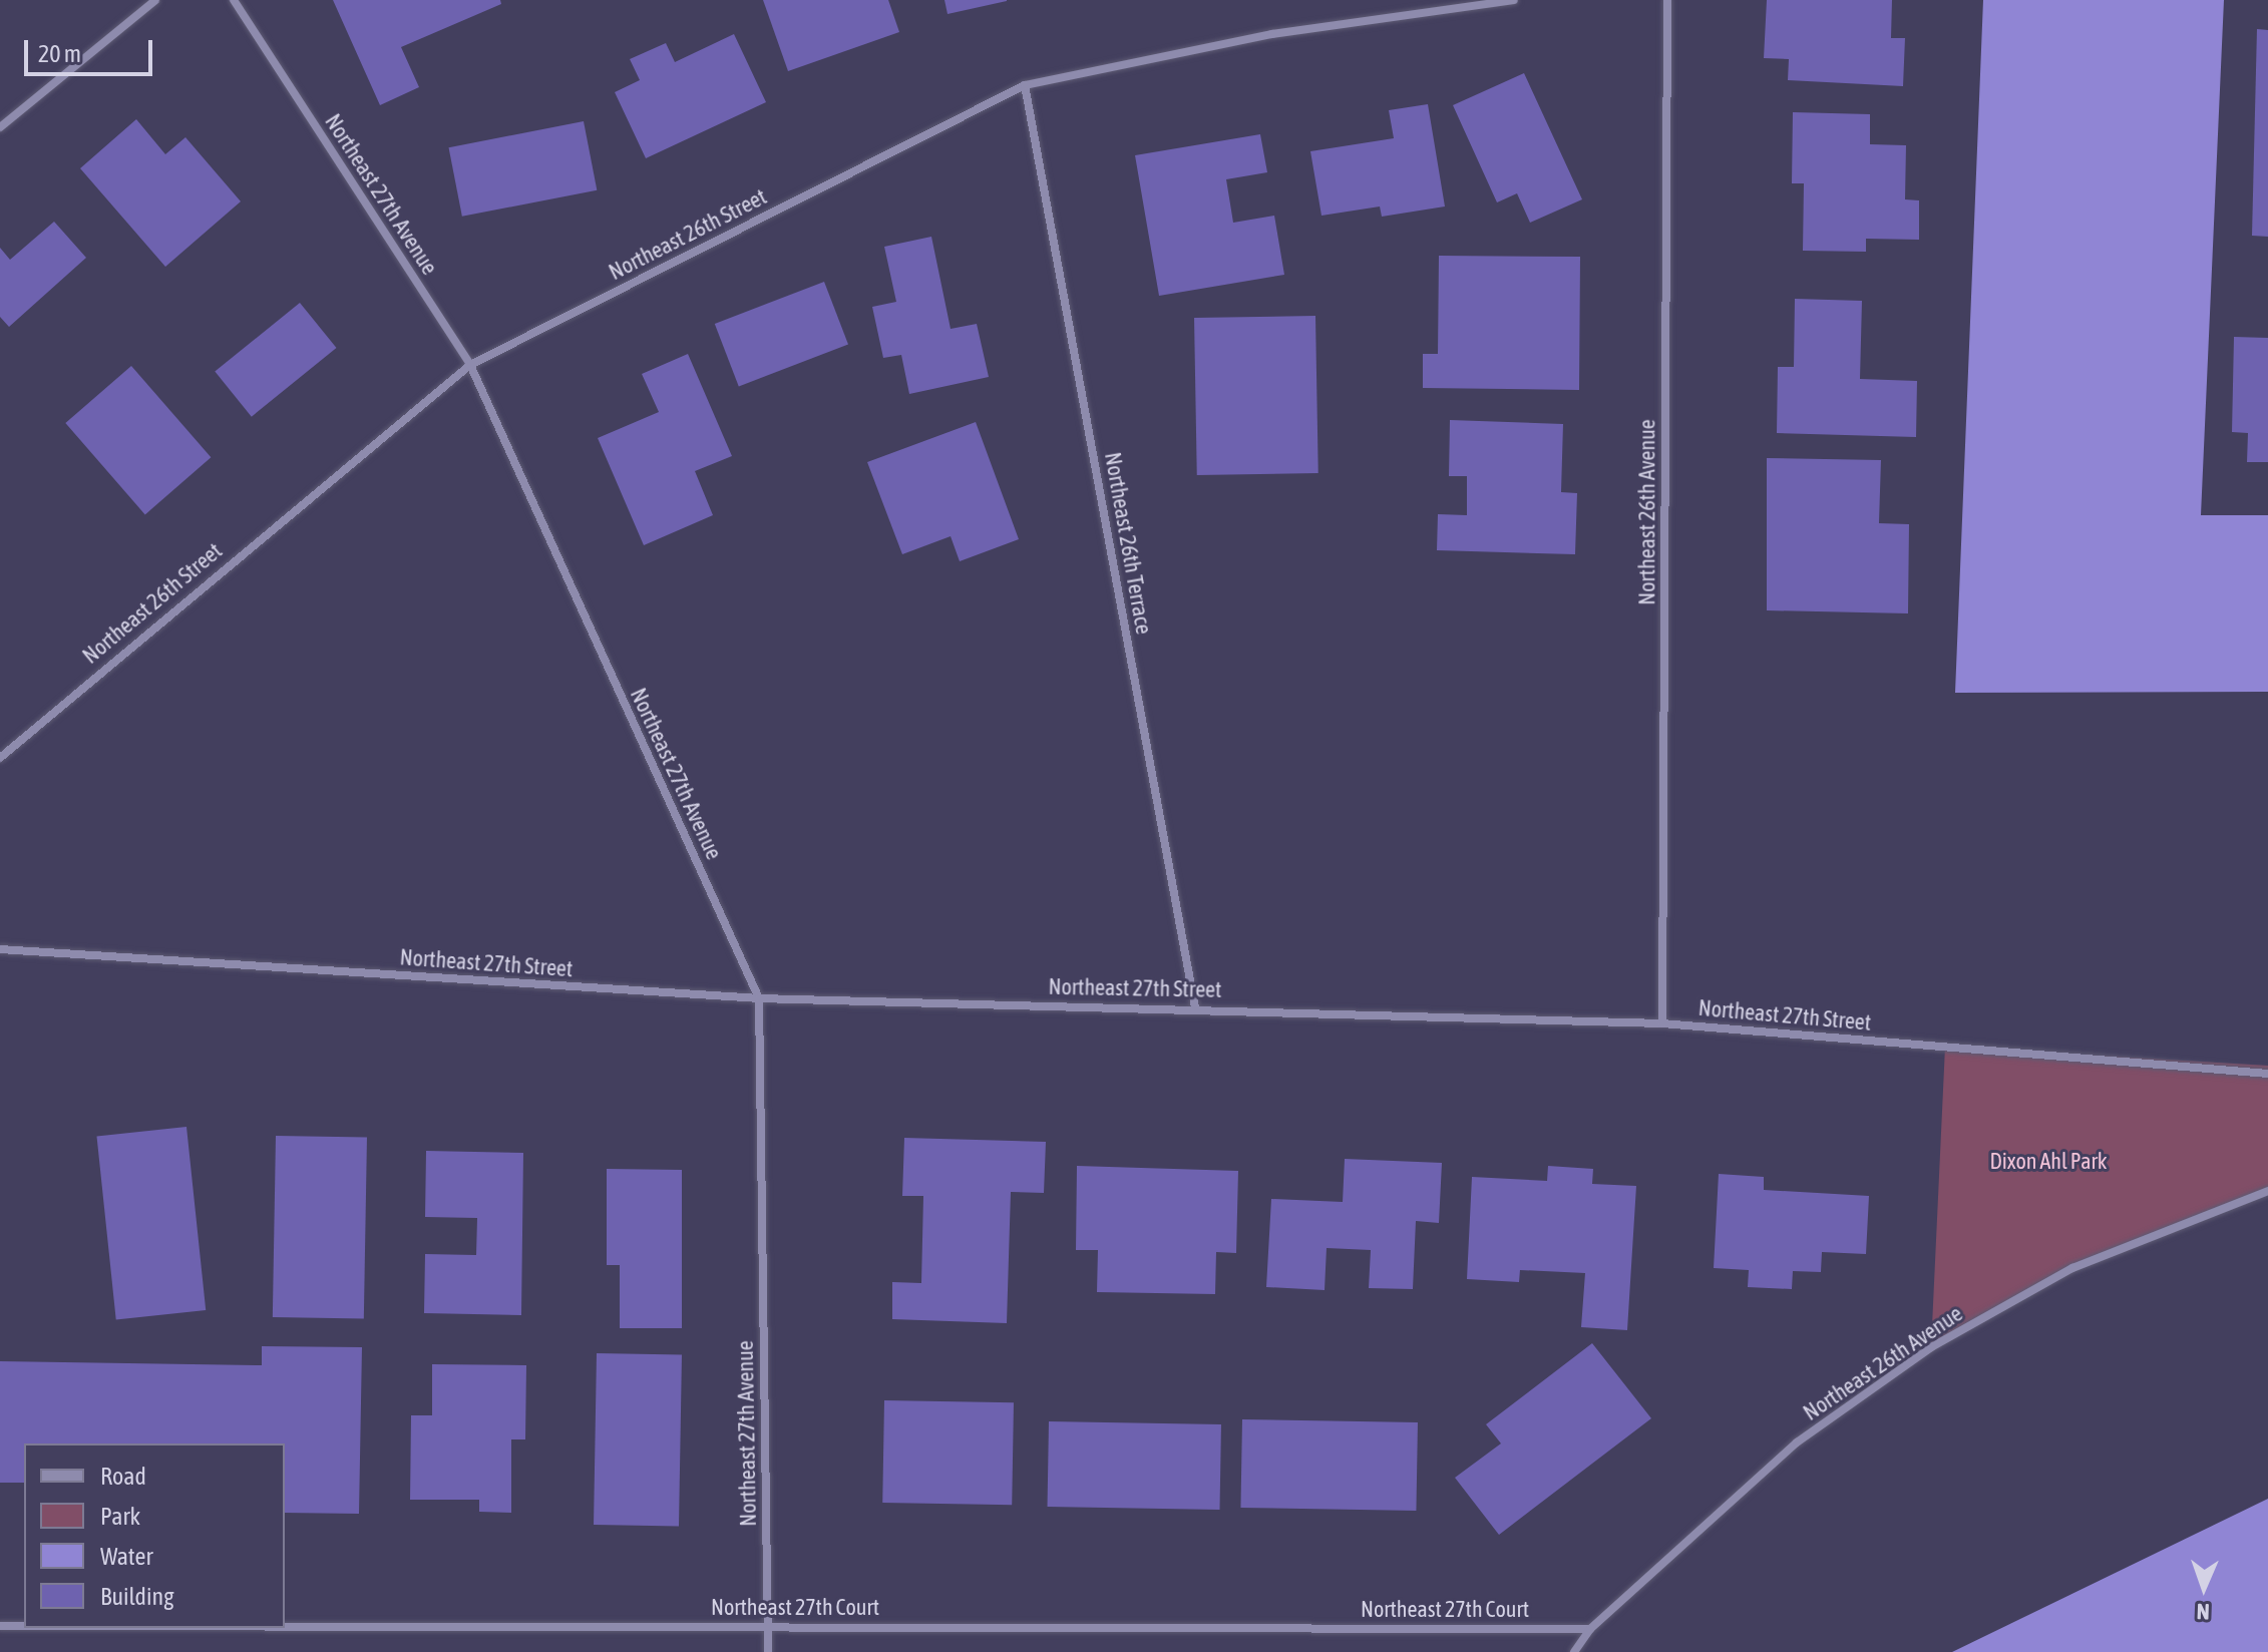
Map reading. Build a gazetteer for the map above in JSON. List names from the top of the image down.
{
  "streets": {
    "street": [
      "Northeast 27th Avenue",
      "Northeast 26th Street",
      "Northeast 26th Avenue",
      "Northeast 26th Terrace",
      "Northeast 27th Street",
      "Northeast 27th Court"
    ]
  },
  "crossings": [
    ["Northeast 27th Avenue", "Northeast 26th Street"],
    ["Northeast 27th Avenue", "Northeast 27th Street"],
    ["Northeast 27th Avenue", "Northeast 27th Court"],
    ["Northeast 26th Street", "Northeast 26th Terrace"],
    ["Northeast 26th Avenue", "Northeast 27th Street"],
    ["Northeast 26th Avenue", "Northeast 27th Court"],
    ["Northeast 26th Terrace", "Northeast 27th Street"]
  ],
  "parks": ["Dixon Ahl Park"],
  "legend": [
    "Road",
    "Park",
    "Water",
    "Building"
  ],
  "scale_bar": "20 m",
  "north": "bottom"
}
